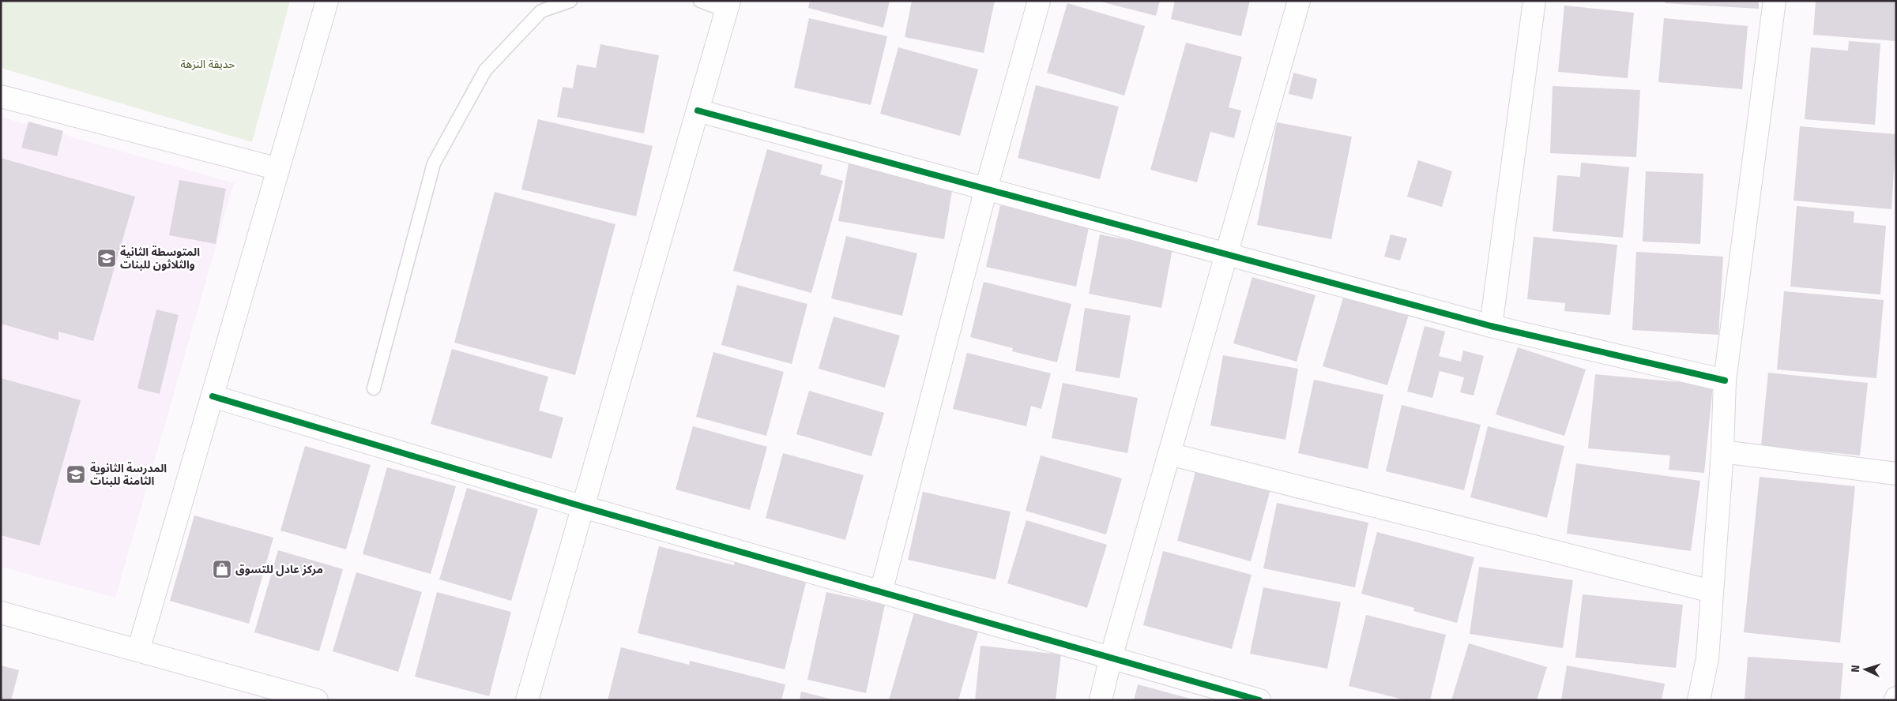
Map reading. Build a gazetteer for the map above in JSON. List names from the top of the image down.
{
  "parks": ["حديقة النزهة"],
  "places": {
    "school or university": ["المتوسطة الثانية والثلاثون للبنات", "المدرسة الثانوية الثامنة للبنات"],
    "shop": ["مركز عادل للتسوق"]
  },
  "north": "left"
}
